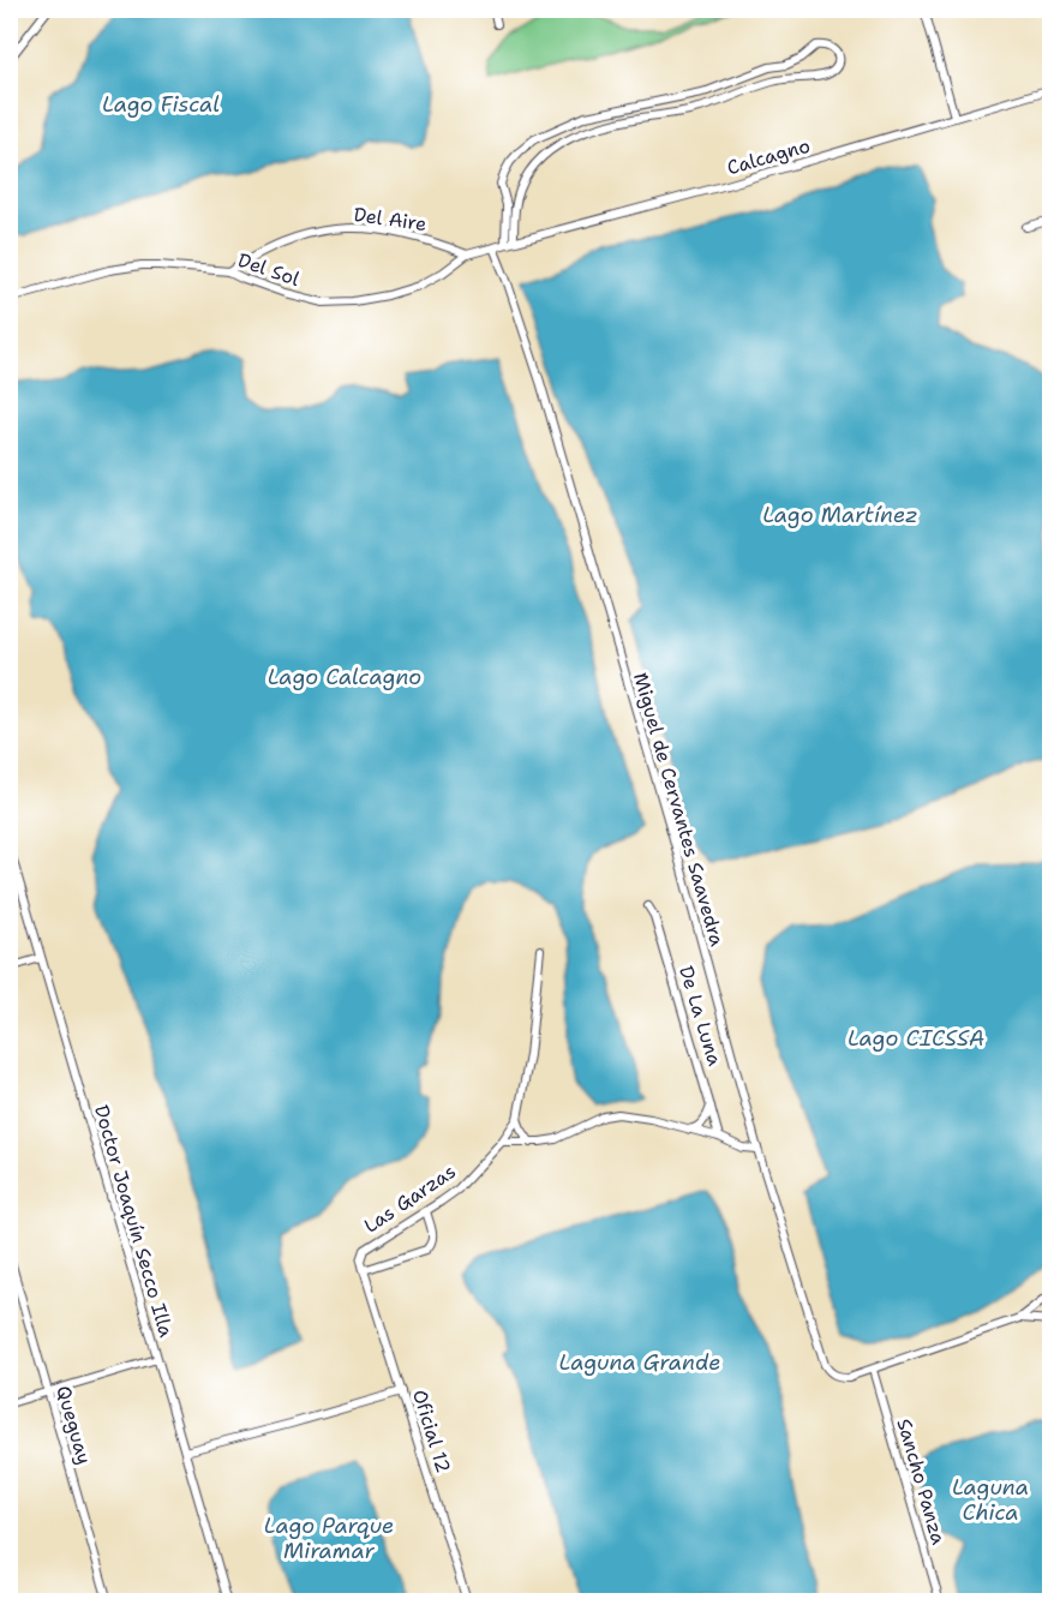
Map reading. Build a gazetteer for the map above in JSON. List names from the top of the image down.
{
  "streets": {
    "street": [
      "Calcagno",
      "Del Aire",
      "Del Sol",
      "Miguel de Cervantes Saavedra",
      "De La Luna",
      "Las Garzas",
      "Doctor Joaquín Secco Illa",
      "Queguay",
      "Oficial 12",
      "Sancho Panza"
    ]
  },
  "crossings": [
    ["Calcagno", "Del Aire"],
    ["Calcagno", "Del Sol"],
    ["Calcagno", "Miguel de Cervantes Saavedra"],
    ["Del Aire", "Del Sol"],
    ["Miguel de Cervantes Saavedra", "Sancho Panza"],
    ["Las Garzas", "Oficial 12"]
  ],
  "water": [
    "Lago Fiscal",
    "Lago Martínez",
    "Lago Calcagno",
    "Lago CICSSA",
    "Laguna Grande",
    "Laguna Chica",
    "Lago Parque Miramar"
  ]
}
